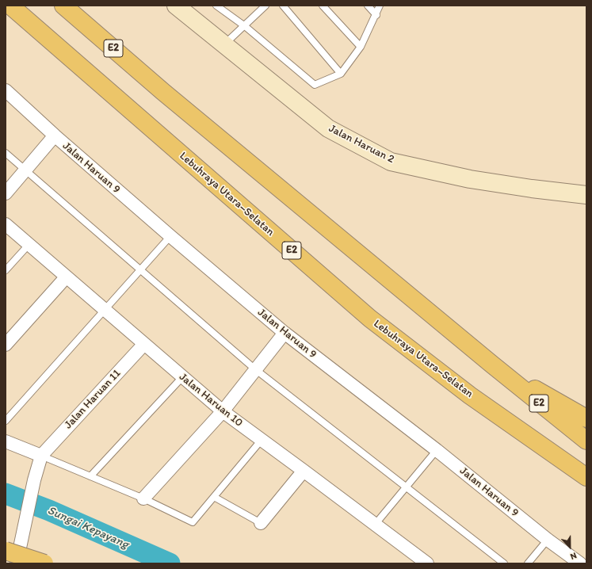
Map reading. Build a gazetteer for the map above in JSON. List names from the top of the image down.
{
  "streets": {
    "main road": ["E2", "Jalan Haruan 2", "Lebuhraya Utara–Selatan"],
    "street": ["Jalan Haruan 9", "Jalan Haruan 11", "Jalan Haruan 10"]
  },
  "crossings": [
    ["Jalan Haruan 11", "Jalan Haruan 10"]
  ],
  "water": ["Sungai Kepayang"],
  "north": "bottom"
}
